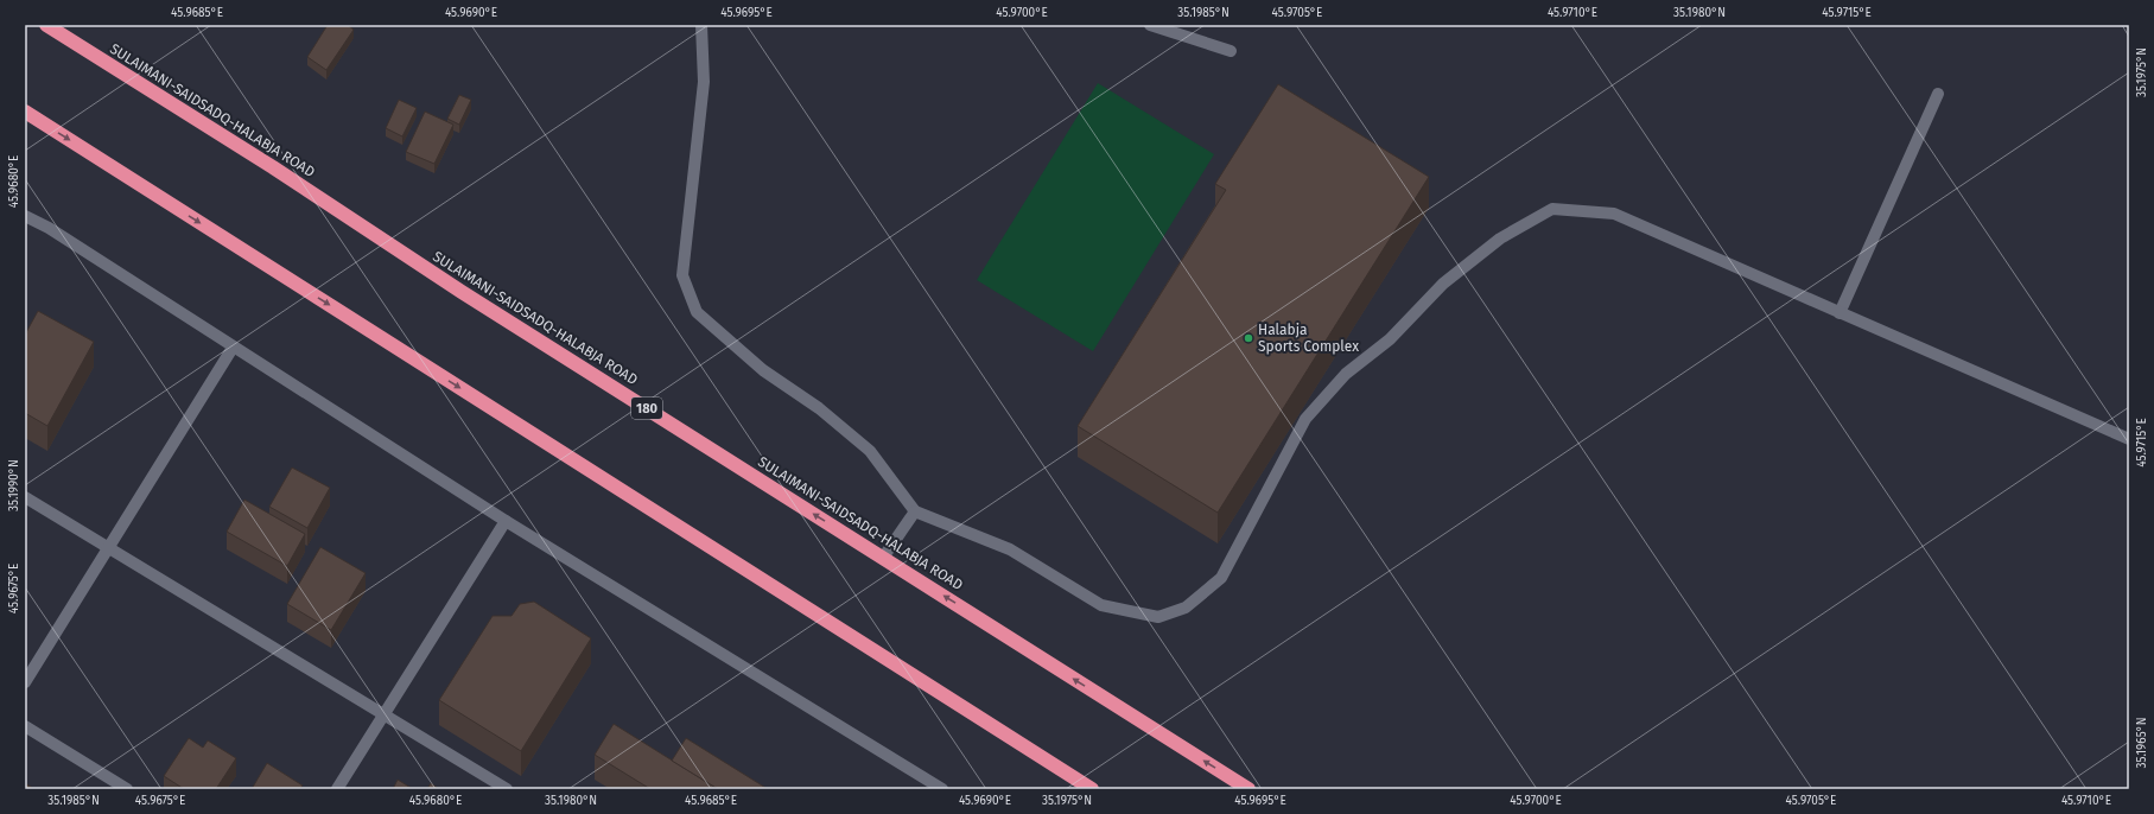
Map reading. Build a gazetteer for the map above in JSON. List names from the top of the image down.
{
  "streets": {
    "highway": ["SULAIMANI-SAIDSADQ-HALABJA ROAD", "180"]
  },
  "places": ["Halabja Sports Complex"],
  "coordinates": [
    "45.9685°E",
    "45.9690°E",
    "45.9695°E",
    "45.9700°E",
    "35.1985°N",
    "45.9705°E",
    "45.9710°E",
    "35.1980°N",
    "45.9715°E",
    "35.1975°N",
    "45.9680°E",
    "35.1990°N",
    "45.9675°E",
    "35.1965°N"
  ]
}
